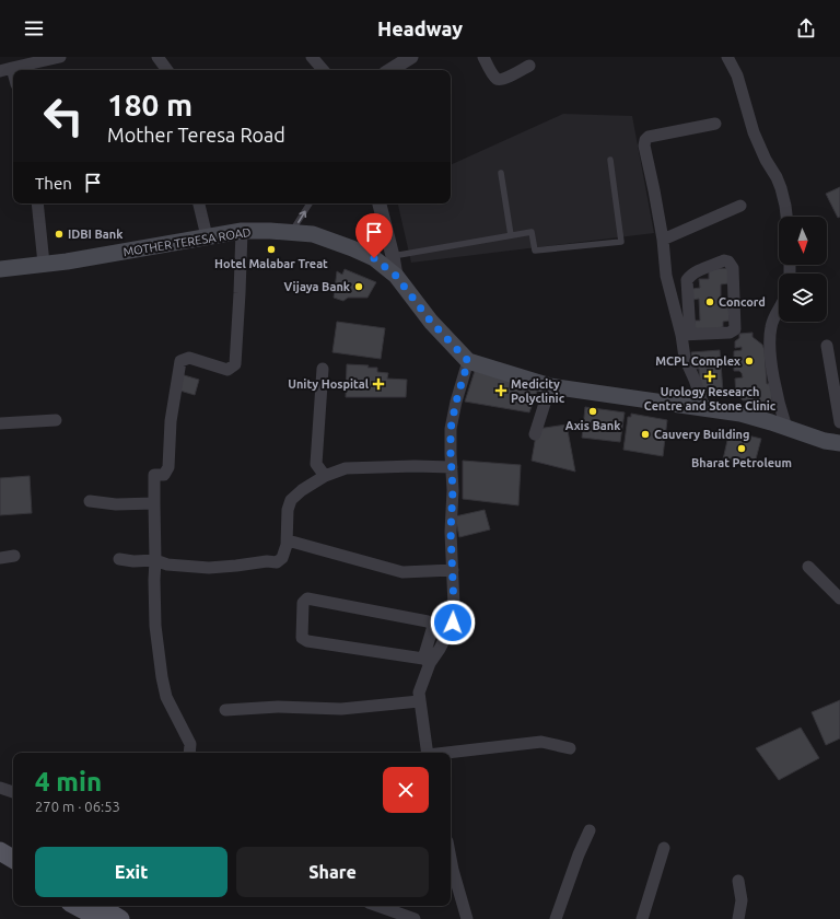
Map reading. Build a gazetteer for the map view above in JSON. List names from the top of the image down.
{
  "streets": {
    "main road": ["MOTHER TERESA ROAD"]
  },
  "places": {
    "other": [
      "IDBI Bank",
      "Hotel Malabar Treat",
      "Vijaya Bank",
      "Concord",
      "MCPL Complex",
      "Axis Bank",
      "Cauvery Building",
      "Bharat Petroleum"
    ],
    "health": ["Urology Research Centre and Stone Clinic", "Unity Hospital", "Medicity Polyclinic"]
  },
  "north": "bottom",
  "page": {
    "header": "Headway",
    "turn": ["180 m", "Mother Teresa Road"],
    "then": "Then",
    "heading": ["4 min", "270 m · 06:53"],
    "buttons": ["Exit", "Share"]
  }
}
